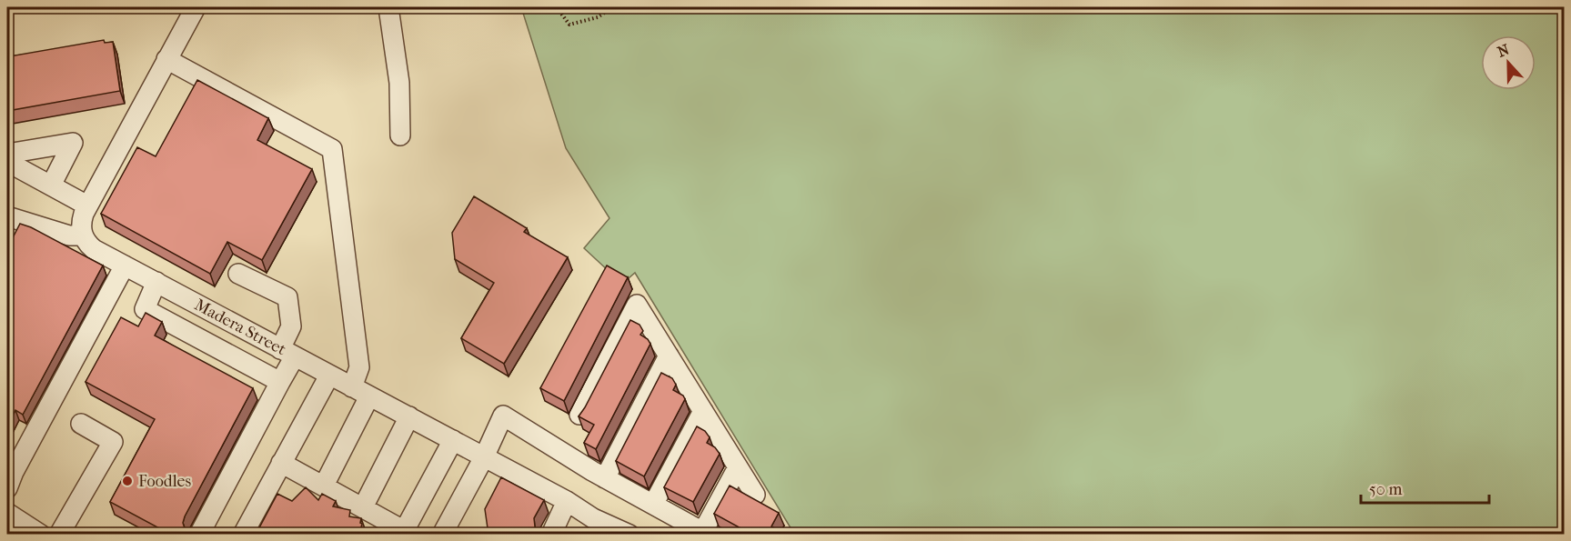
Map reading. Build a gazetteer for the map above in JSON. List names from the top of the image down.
{
  "streets": {
    "street": ["Madera Street"]
  },
  "places": ["Foodles"],
  "scale_bar": "50 m",
  "north": "top"
}
